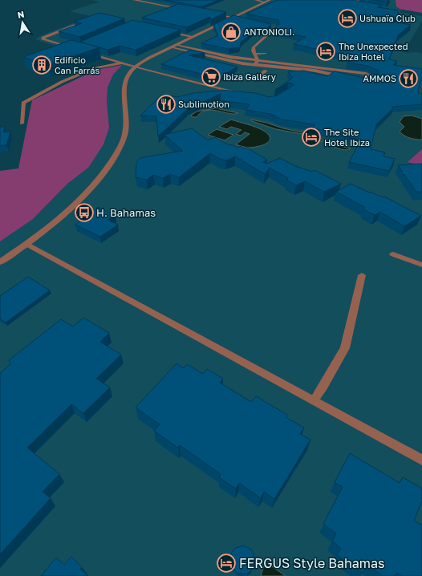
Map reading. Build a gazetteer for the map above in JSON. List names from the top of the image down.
{
  "places": {
    "hotel": [
      "Ushuaïa Club",
      "The Unexpected Ibiza Hotel",
      "The Site Hotel Ibiza",
      "FERGUS Style Bahamas"
    ],
    "shop": ["ANTONIOLI."],
    "building": ["Edificio Can Farrás"],
    "supermarket": ["Ibiza Gallery"],
    "restaurant": ["AMMOS", "Sublimotion"],
    "bus stop": ["H. Bahamas"]
  },
  "north": "top"
}
